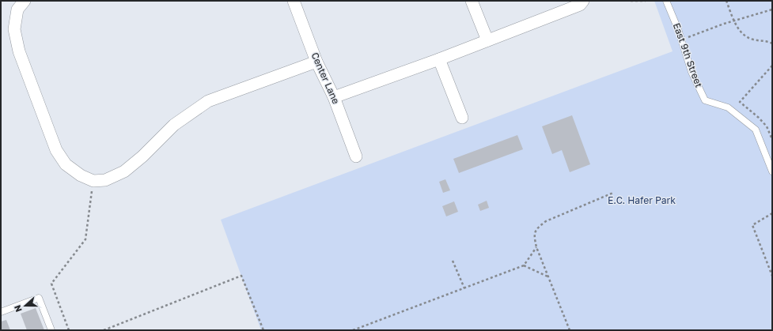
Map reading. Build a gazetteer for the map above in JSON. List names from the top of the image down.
{
  "streets": {
    "street": ["Center Lane"],
    "lane": ["East 9th Street"]
  },
  "parks": ["E.C. Hafer Park"],
  "north": "left"
}
